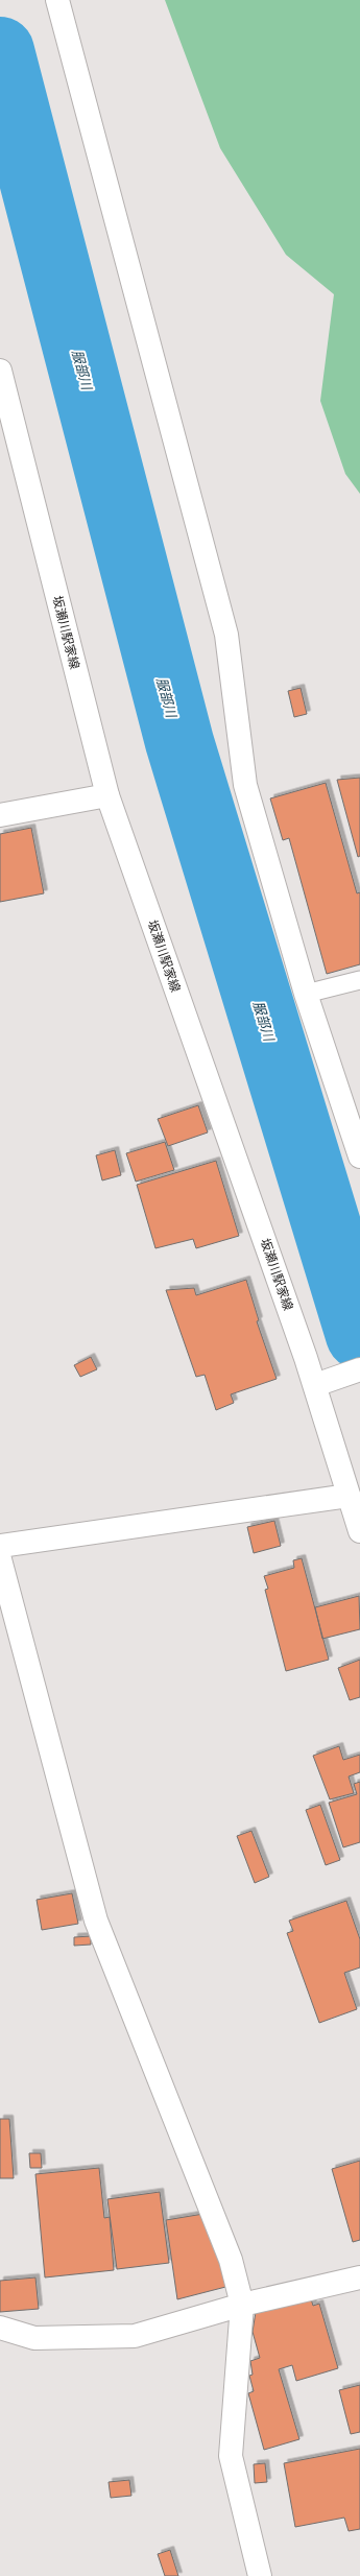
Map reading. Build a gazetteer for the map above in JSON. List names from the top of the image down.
{
  "streets": {
    "street": ["坂瀬川駅家線"]
  },
  "water": ["服部川"]
}
